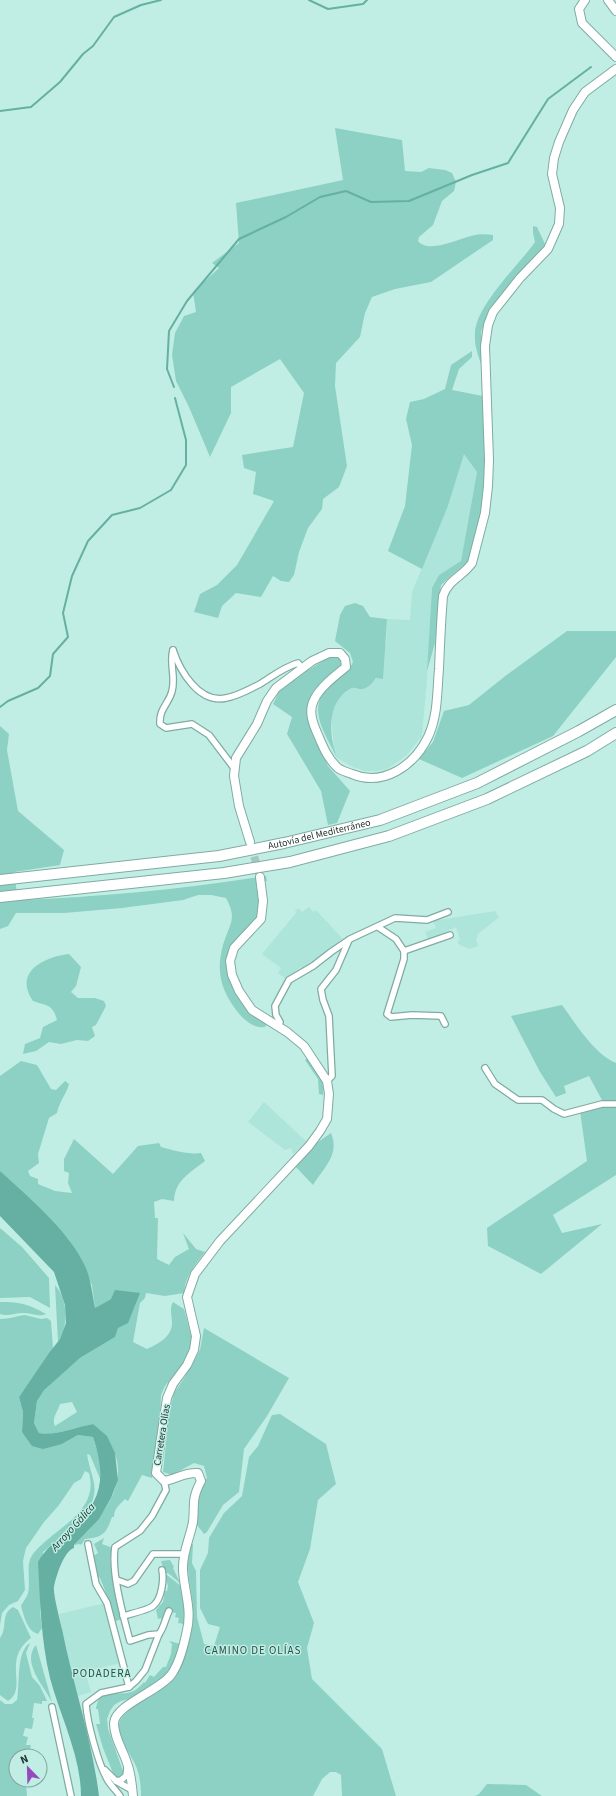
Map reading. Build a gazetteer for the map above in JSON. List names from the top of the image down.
{
  "streets": {
    "highway": ["Autovía del Mediterráneo"],
    "main road": ["Carretera Olías"]
  },
  "districts": ["CAMINO DE OLÍAS", "PODADERA"],
  "water": ["Arroyo Gálica"],
  "north": "top left"
}
